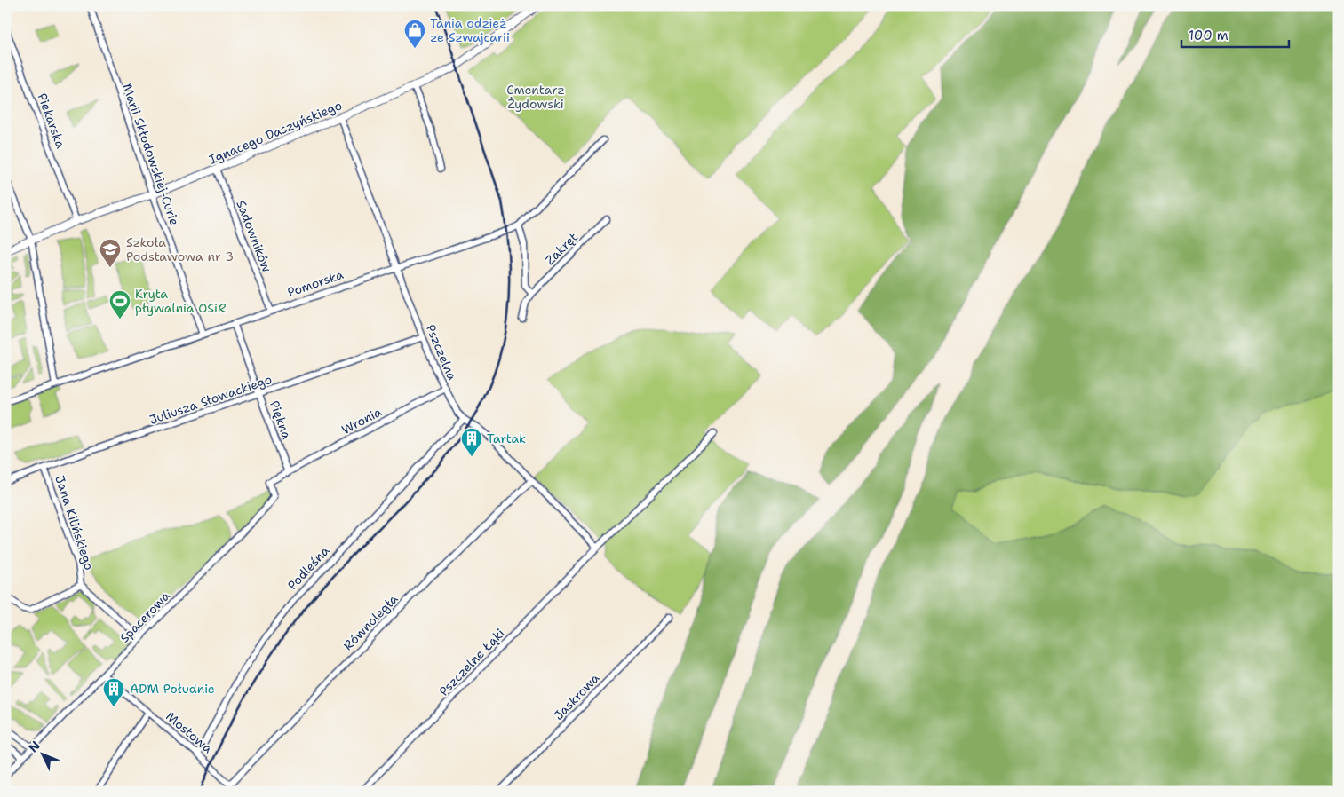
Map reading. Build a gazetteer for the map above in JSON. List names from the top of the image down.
{
  "streets": {
    "street": [
      "Piekarska",
      "Ignacego Daszyńskiego",
      "Marii Skłodowskiej-Curie",
      "Sadowników",
      "Zakręt",
      "Pomorska",
      "Pszczelna",
      "Juliusza Słowackiego",
      "Piękna",
      "Wronia",
      "Jana Kilińskiego",
      "Podleśna",
      "Spacerowa",
      "Równoległa",
      "Pszczelne Łąki",
      "Jaskrowa",
      "Mostowa"
    ]
  },
  "crossings": [
    ["Piekarska", "Ignacego Daszyńskiego"],
    ["Ignacego Daszyńskiego", "Marii Skłodowskiej-Curie"],
    ["Ignacego Daszyńskiego", "Sadowników"],
    ["Ignacego Daszyńskiego", "Pszczelna"],
    ["Marii Skłodowskiej-Curie", "Pomorska"],
    ["Sadowników", "Pomorska"],
    ["Zakręt", "Pomorska"],
    ["Pomorska", "Pszczelna"],
    ["Pomorska", "Piękna"],
    ["Pszczelna", "Juliusza Słowackiego"],
    ["Pszczelna", "Wronia"],
    ["Pszczelna", "Podleśna"],
    ["Pszczelna", "Równoległa"],
    ["Pszczelna", "Pszczelne Łąki"],
    ["Juliusza Słowackiego", "Piękna"],
    ["Juliusza Słowackiego", "Jana Kilińskiego"],
    ["Piękna", "Wronia"],
    ["Piękna", "Spacerowa"],
    ["Wronia", "Spacerowa"],
    ["Podleśna", "Mostowa"],
    ["Spacerowa", "Mostowa"],
    ["Równoległa", "Mostowa"]
  ],
  "parks": ["Cmentarz Żydowski"],
  "places": {
    "shop": ["Tania odzież ze Szwajcarii"],
    "school or university": ["Szkoła Podstawowa nr 3"],
    "sports": ["Kryta pływalnia OSiR"],
    "building": ["Tartak", "ADM Południe"]
  },
  "scale_bar": "100 m",
  "north": "top left"
}
